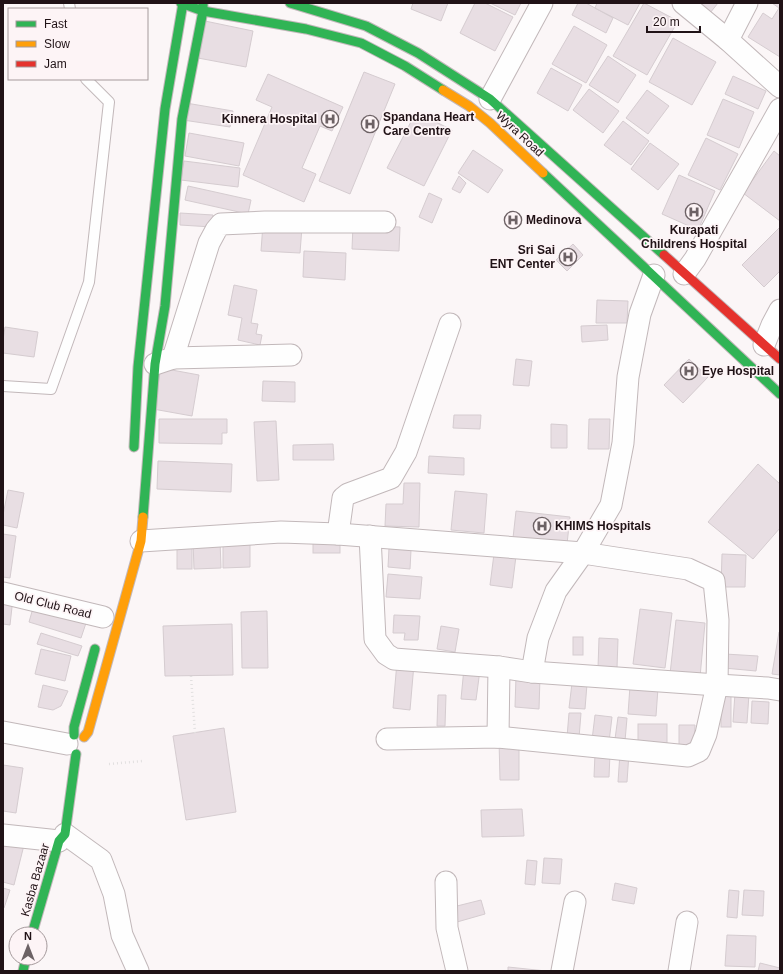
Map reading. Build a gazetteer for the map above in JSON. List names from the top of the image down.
{
  "streets": {
    "street": ["Wyra Road", "Old Club Road", "Kasba Bazaar"]
  },
  "places": {
    "hospital": [
      "Kinnera Hospital",
      "Spandana Heart Care Centre",
      "Kurapati Childrens Hospital",
      "Medinova",
      "Sri Sai ENT Center",
      "Eye Hospital",
      "KHIMS Hospitals"
    ]
  },
  "legend": ["Fast", "Slow", "Jam"],
  "scale_bar": "20 m",
  "north": "top"
}
